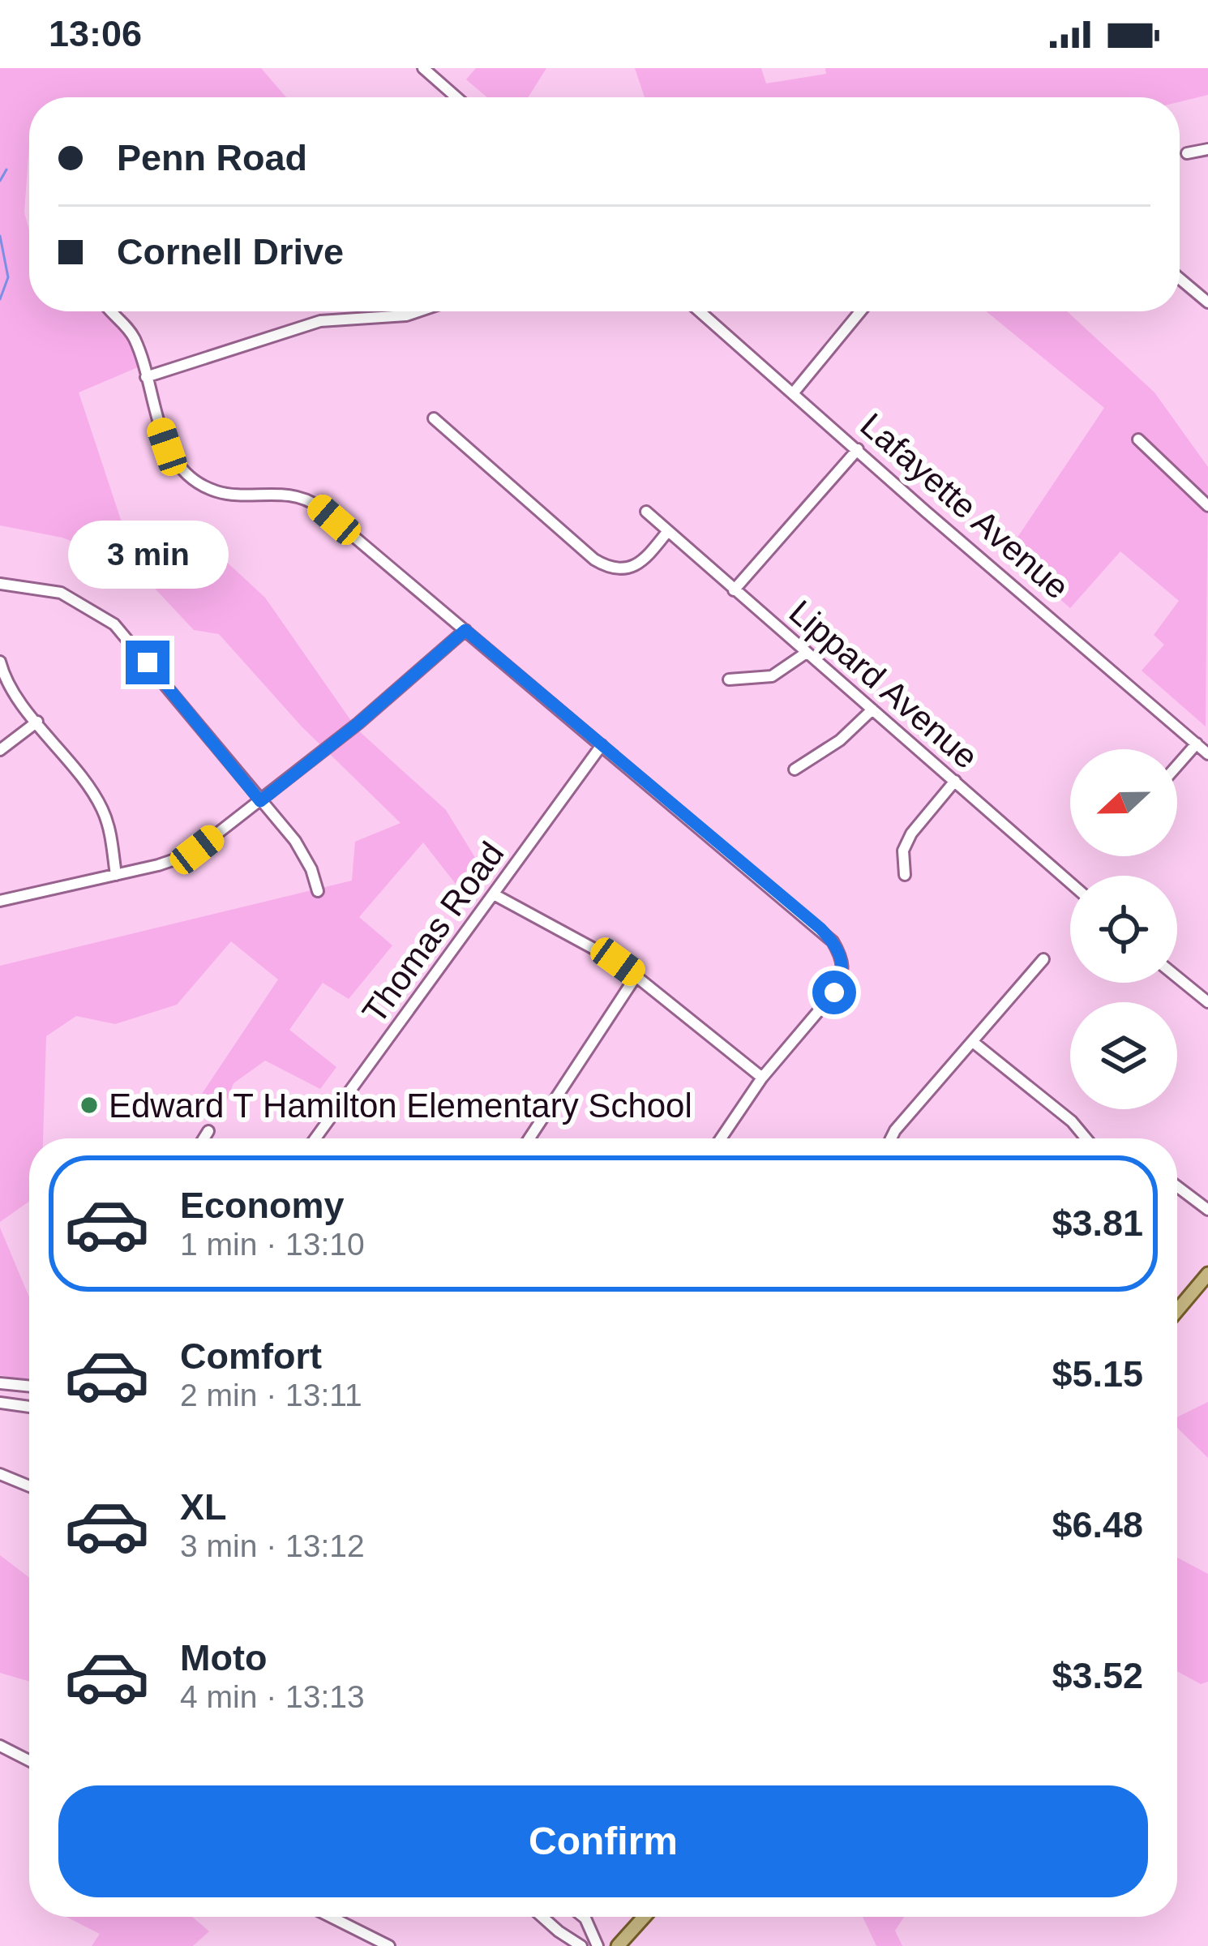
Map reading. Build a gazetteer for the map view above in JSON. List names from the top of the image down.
{
  "streets": {
    "street": ["Lafayette Avenue", "Lippard Avenue", "Thomas Road"]
  },
  "places": ["Edward T Hamilton Elementary School"],
  "north": "left",
  "page": {
    "status": "13:06",
    "banner": ["Penn Road", "Cornell Drive"],
    "bubble": "3 min",
    "list": [
      {
        "name": "Economy",
        "note": "1 min · 13:10",
        "value": "$3.81"
      },
      {
        "name": "Comfort",
        "note": "2 min · 13:11",
        "value": "$5.15"
      },
      {
        "name": "XL",
        "note": "3 min · 13:12",
        "value": "$6.48"
      },
      {
        "name": "Moto",
        "note": "4 min · 13:13",
        "value": "$3.52"
      }
    ],
    "buttons": "Confirm"
  }
}
